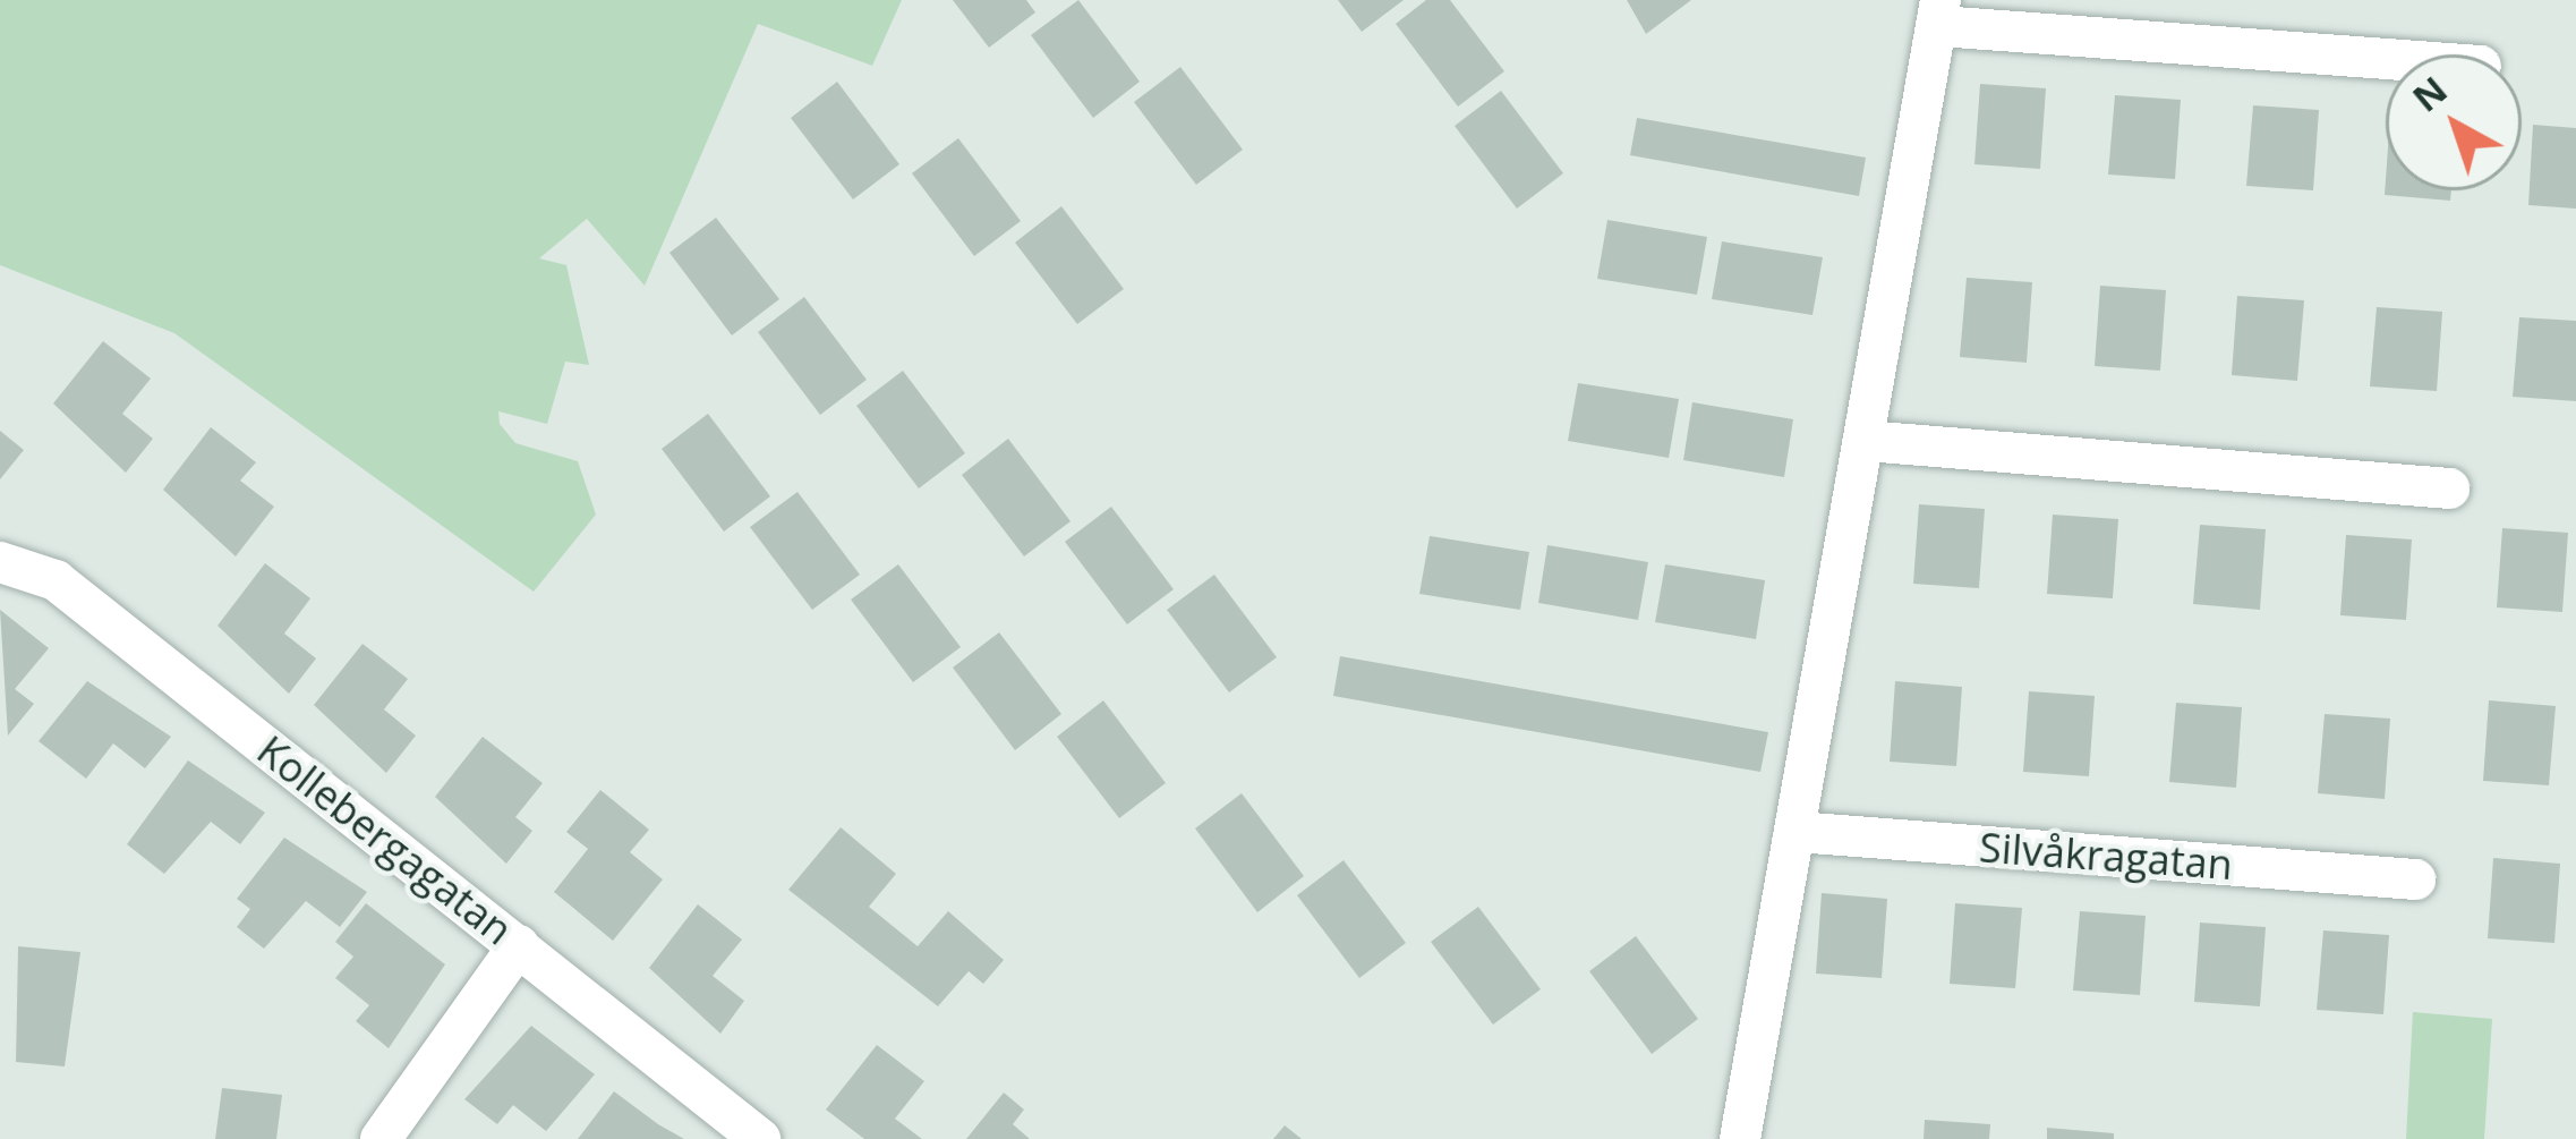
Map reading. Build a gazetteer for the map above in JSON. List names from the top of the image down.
{
  "streets": {
    "street": ["Kollebergagatan", "Silvåkragatan"]
  },
  "north": "top left"
}
